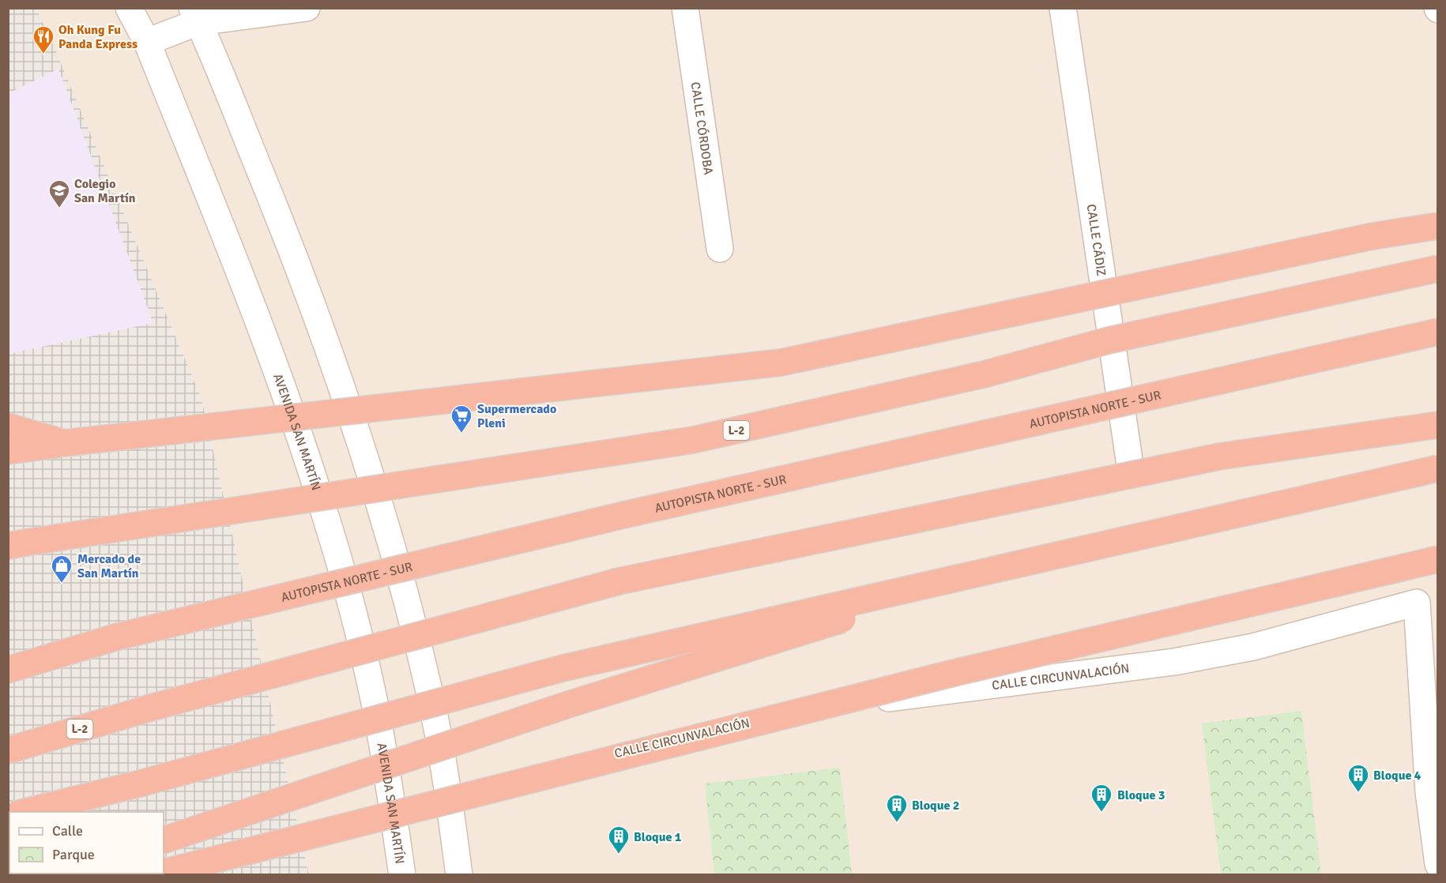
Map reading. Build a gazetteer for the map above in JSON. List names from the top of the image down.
{
  "streets": {
    "highway": ["AUTOPISTA NORTE - SUR", "L-2"],
    "street": [
      "CALLE CÓRDOBA",
      "CALLE CÁDIZ",
      "AVENIDA SAN MARTÍN",
      "CALLE CIRCUNVALACIÓN"
    ]
  },
  "places": {
    "restaurant": ["Oh Kung Fu Panda Express"],
    "school or university": ["Colegio San Martín"],
    "supermarket": ["Supermercado Pleni"],
    "shop": ["Mercado de San Martín"],
    "building": [
      "Bloque 4",
      "Bloque 3",
      "Bloque 2",
      "Bloque 1"
    ]
  },
  "legend": ["Calle", "Parque"]
}
